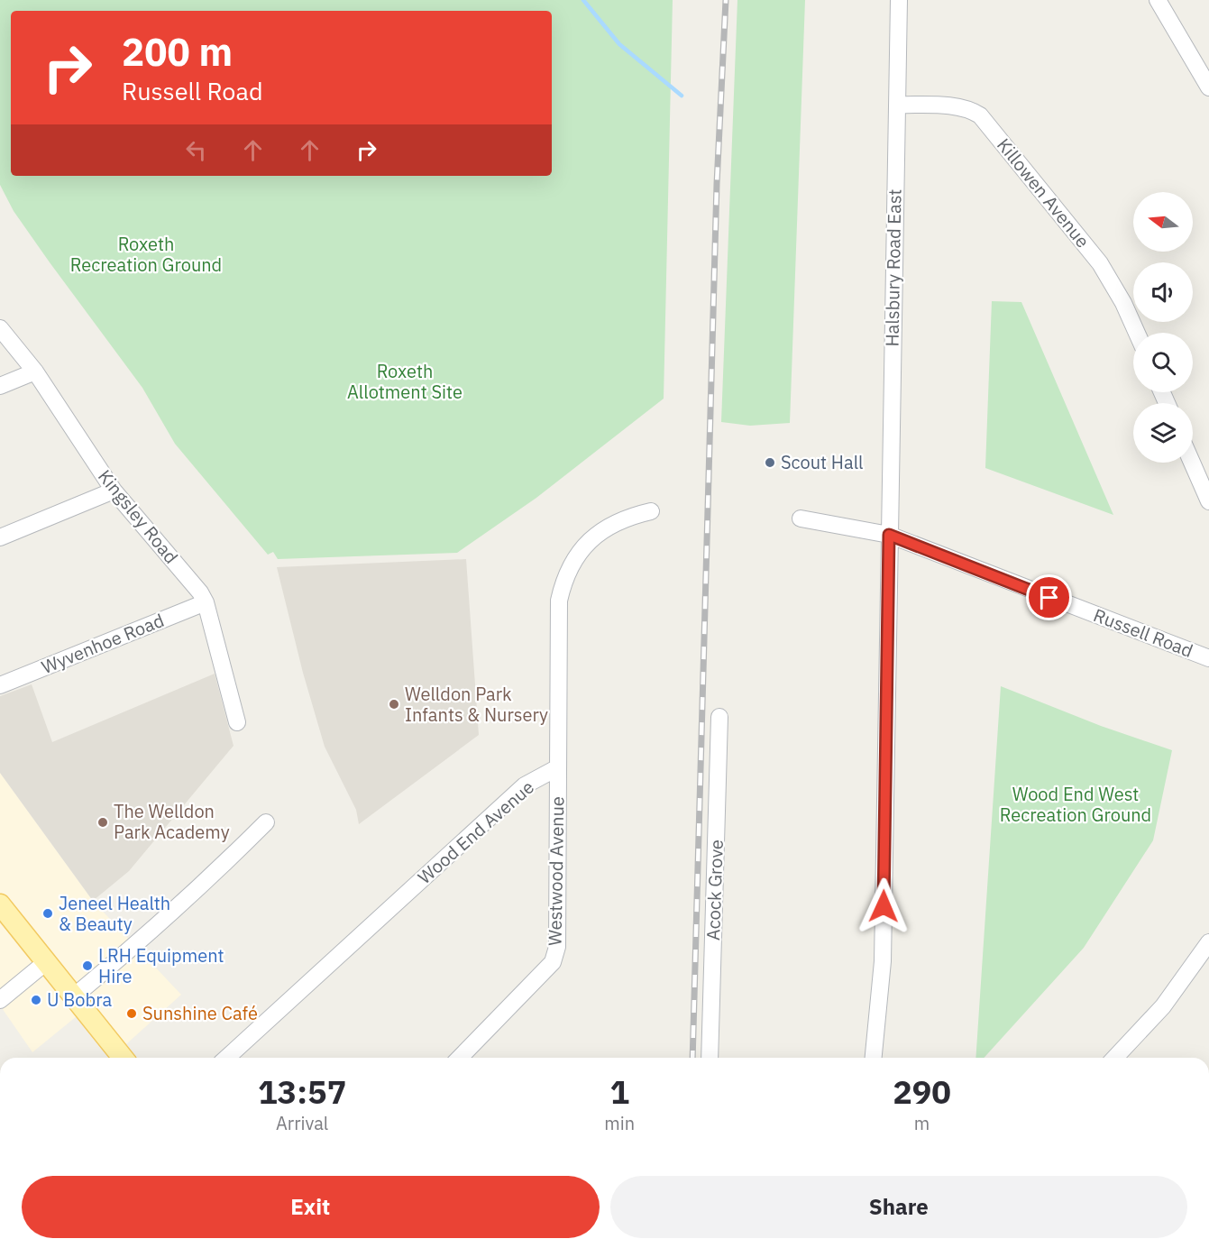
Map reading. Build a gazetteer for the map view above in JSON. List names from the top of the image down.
{
  "streets": {
    "street": [
      "Killowen Avenue",
      "Halsbury Road East",
      "Kingsley Road",
      "Russell Road",
      "Wyvenhoe Road",
      "Wood End Avenue",
      "Westwood Avenue",
      "Acock Grove"
    ]
  },
  "crossings": [
    ["Killowen Avenue", "Halsbury Road East"],
    ["Halsbury Road East", "Russell Road"],
    ["Kingsley Road", "Wyvenhoe Road"],
    ["Wood End Avenue", "Westwood Avenue"]
  ],
  "parks": ["Roxeth Recreation Ground", "Roxeth Allotment Site", "Wood End West Recreation Ground"],
  "places": [
    "Scout Hall",
    "Welldon Park Infants & Nursery",
    "The Welldon Park Academy",
    "Jeneel Health & Beauty",
    "LRH Equipment Hire",
    "U Bobra",
    "Sunshine Café"
  ],
  "north": "left",
  "page": {
    "turn": ["200 m", "Russell Road"],
    "eta": [
      "13:57",
      "Arrival",
      "1",
      "min",
      "290",
      "m"
    ],
    "buttons": ["Exit", "Share"]
  }
}
